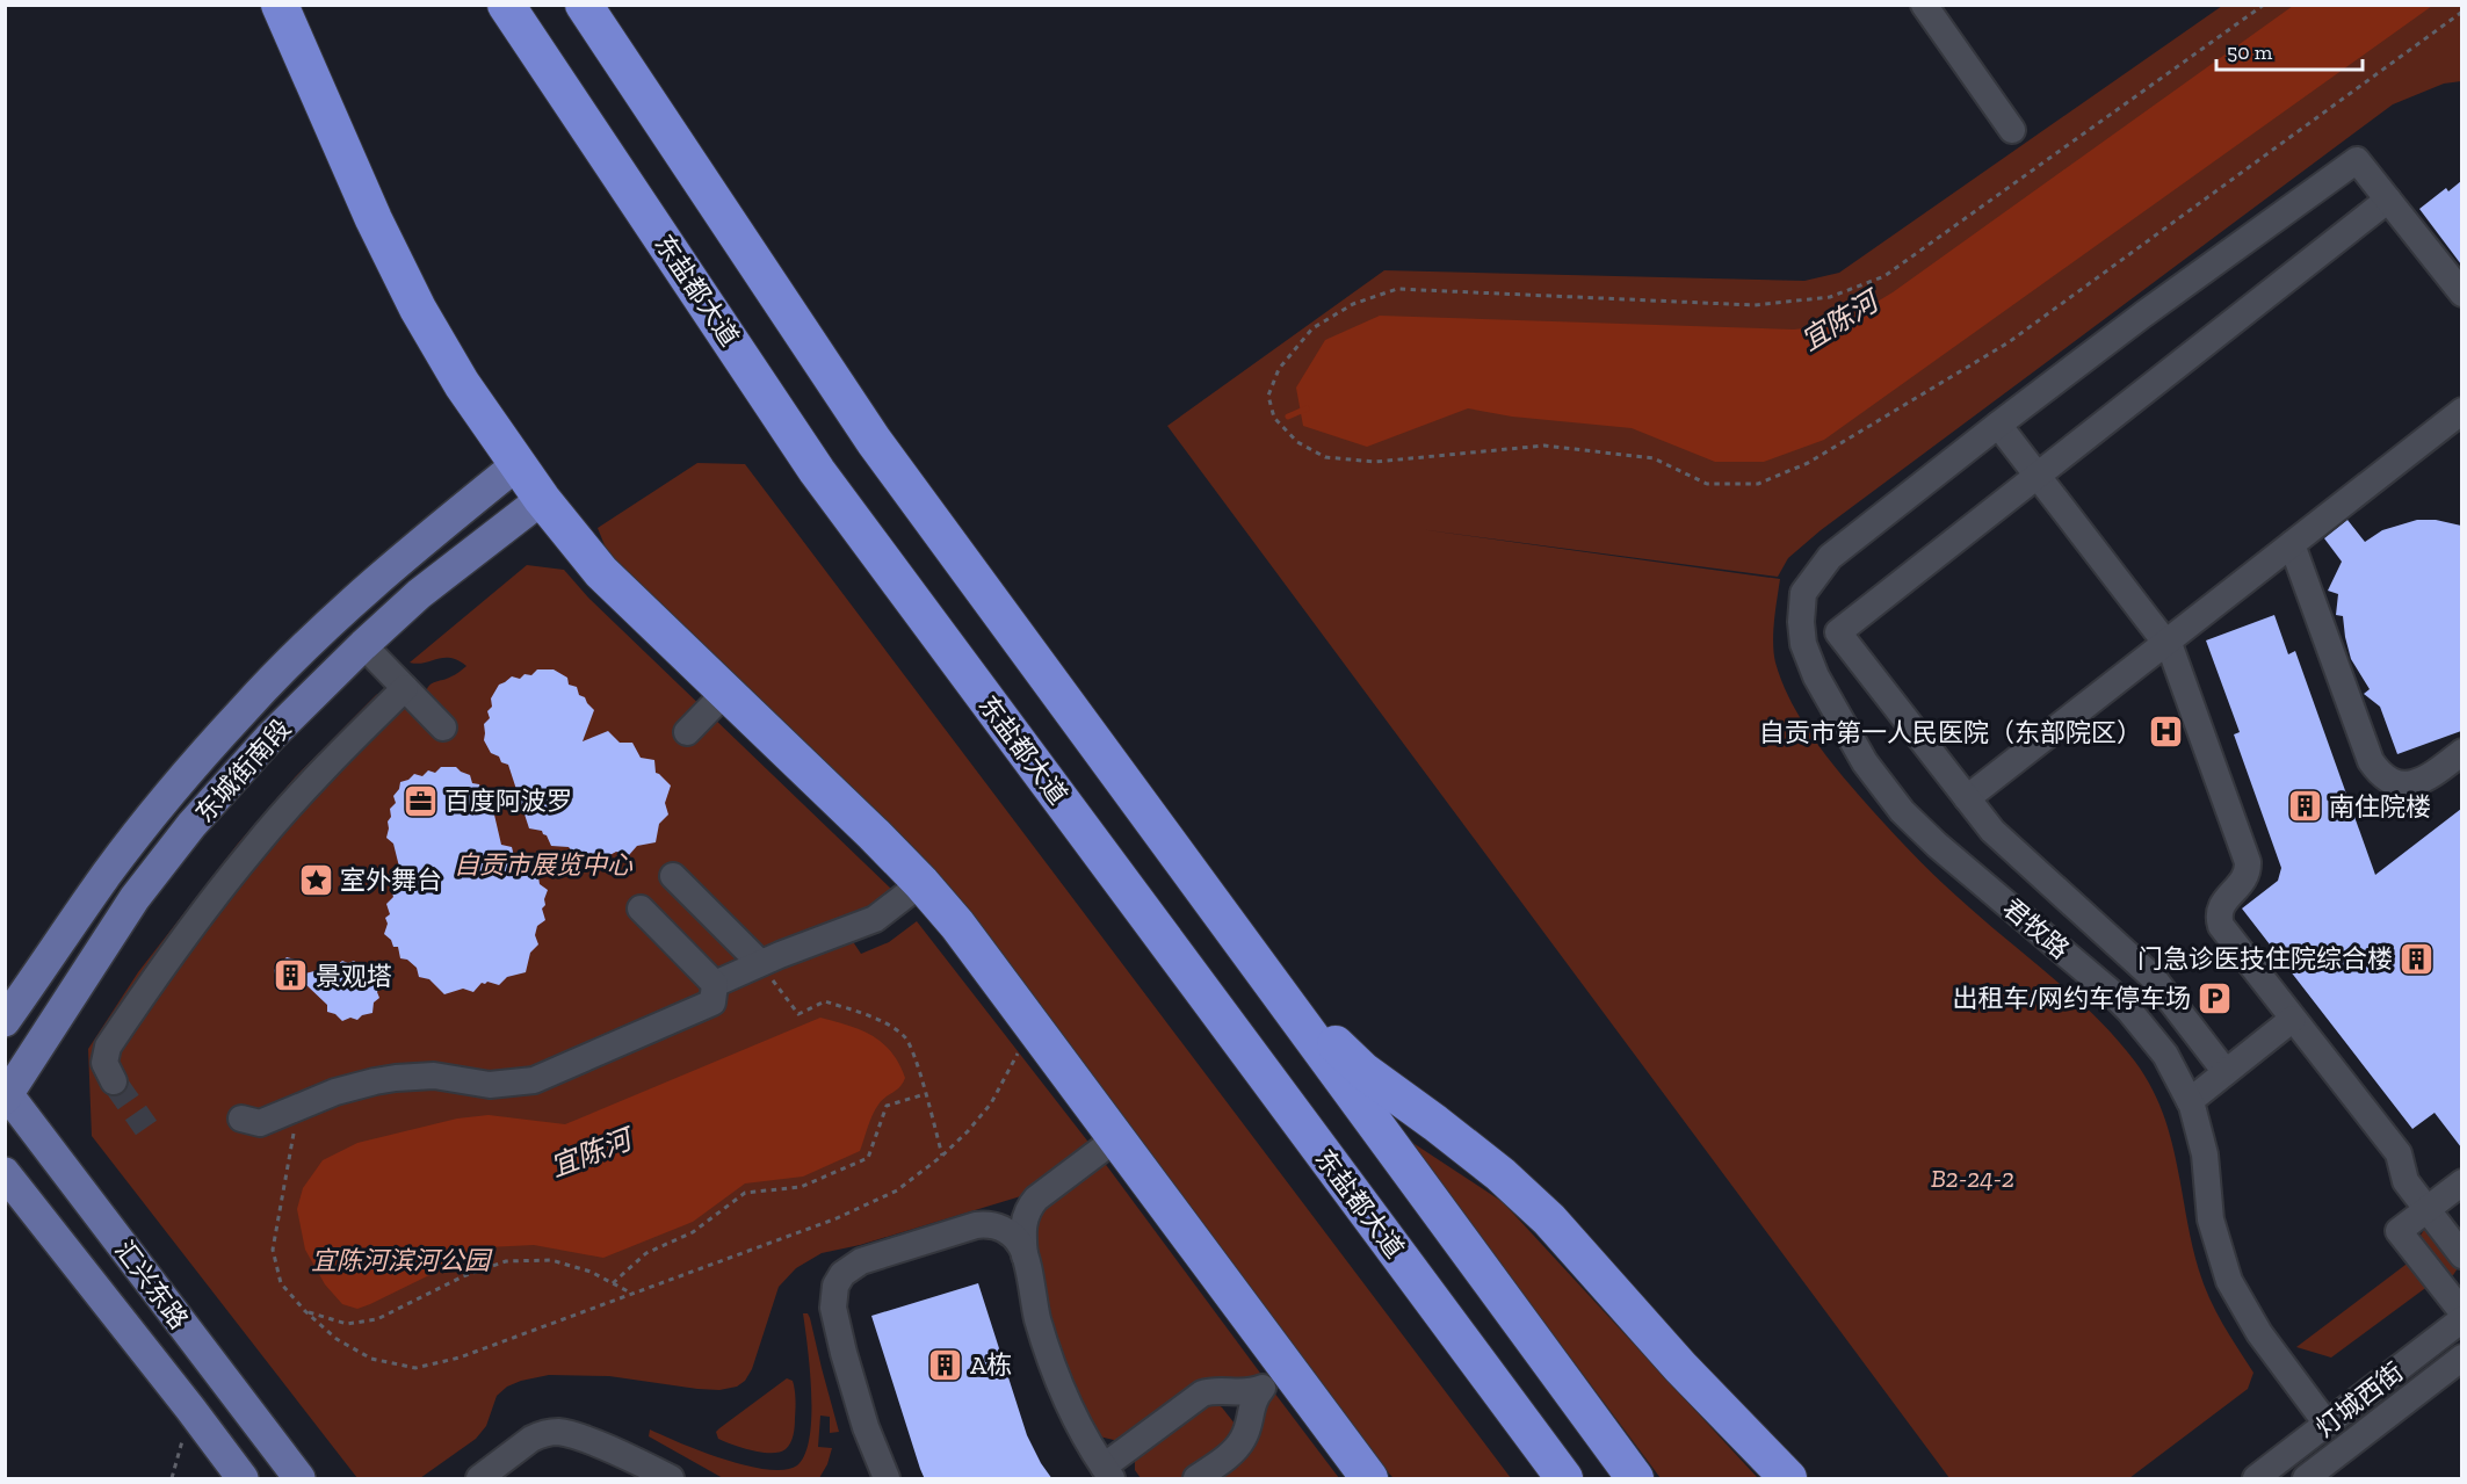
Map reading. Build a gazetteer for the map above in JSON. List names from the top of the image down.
{
  "streets": {
    "highway": ["东盐都大道"],
    "main road": ["东城街南段", "汇兴东路"],
    "street": ["君牧路", "灯城西街"]
  },
  "crossings": [
    ["东城街南段", "汇兴东路"],
    ["君牧路", "灯城西街"]
  ],
  "water": ["宜陈河"],
  "parks": ["自贡市展览中心", "B2-24-2", "宜陈河滨河公园"],
  "places": {
    "hospital": ["自贡市第一人民医院（东部院区）"],
    "office": ["百度阿波罗"],
    "building": [
      "南住院楼",
      "门急诊医技住院综合楼",
      "景观塔",
      "A栋"
    ],
    "place": ["室外舞台"],
    "parking": ["出租车/网约车停车场"]
  },
  "scale_bar": "50 m"
}
